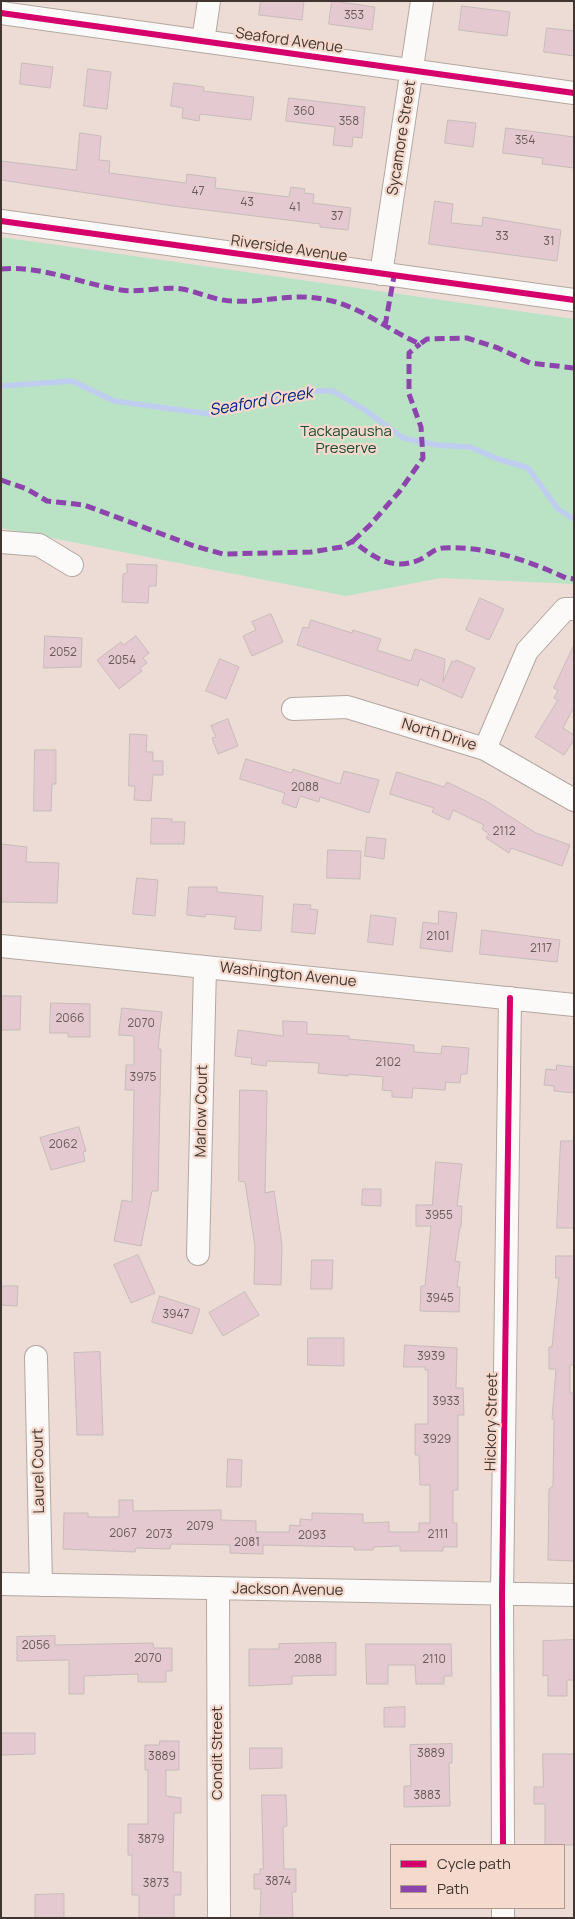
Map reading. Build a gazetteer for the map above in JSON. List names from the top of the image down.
{
  "streets": {
    "street": [
      "Seaford Avenue",
      "Sycamore Street",
      "Riverside Avenue",
      "North Drive",
      "Washington Avenue",
      "Marlow Court",
      "Hickory Street",
      "Laurel Court",
      "Jackson Avenue",
      "Condit Street"
    ]
  },
  "crossings": [
    ["Seaford Avenue", "Sycamore Street"],
    ["Sycamore Street", "Riverside Avenue"],
    ["Washington Avenue", "Marlow Court"],
    ["Washington Avenue", "Hickory Street"],
    ["Hickory Street", "Jackson Avenue"],
    ["Laurel Court", "Jackson Avenue"],
    ["Jackson Avenue", "Condit Street"]
  ],
  "water": ["Seaford Creek"],
  "parks": ["Tackapausha Preserve"],
  "house_numbers": [
    "353",
    "360",
    "358",
    "354",
    "47",
    "43",
    "41",
    "37",
    "33",
    "31",
    "2052",
    "2054",
    "2088",
    "2112",
    "2101",
    "2117",
    "2066",
    "2070",
    "2102",
    "3975",
    "2062",
    "3955",
    "3945",
    "3947",
    "3939",
    "3933",
    "3929",
    "2079",
    "2067",
    "2073",
    "2111",
    "2093",
    "2081",
    "2056",
    "2070",
    "2088",
    "2110",
    "3889",
    "3889",
    "3883",
    "3879",
    "3874",
    "3873"
  ],
  "legend": ["Cycle path", "Path"]
}
